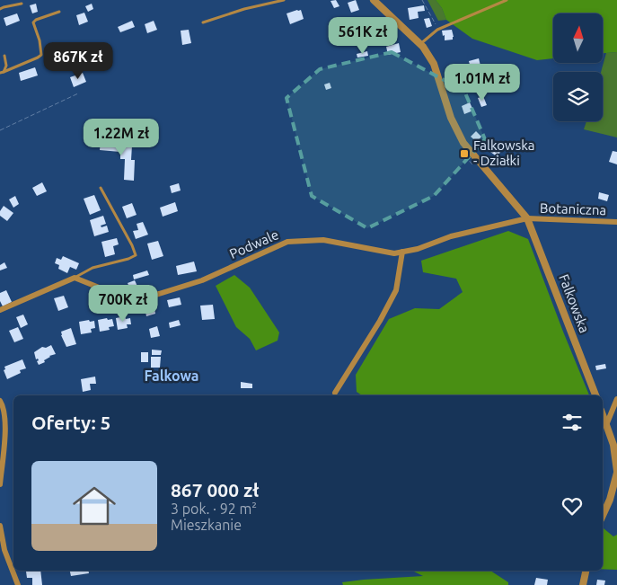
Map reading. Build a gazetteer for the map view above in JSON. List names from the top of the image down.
{
  "streets": {
    "street": ["Botaniczna", "Podwale", "Falkowska"]
  },
  "crossings": [
    ["Botaniczna", "Podwale"],
    ["Botaniczna", "Falkowska"],
    ["Podwale", "Falkowska"]
  ],
  "districts": ["Falkowa"],
  "places": {
    "transit": ["Falkowska - Działki"]
  },
  "north": "top",
  "page": {
    "price": [
      "561K zł",
      "867K zł",
      "1.01M zł",
      "1.22M zł",
      "700K zł"
    ],
    "heading": "Oferty: 5",
    "list": [
      {
        "name": "867 000 zł",
        "note": "3 pok. · 92 m² · Mieszkanie"
      }
    ]
  }
}
